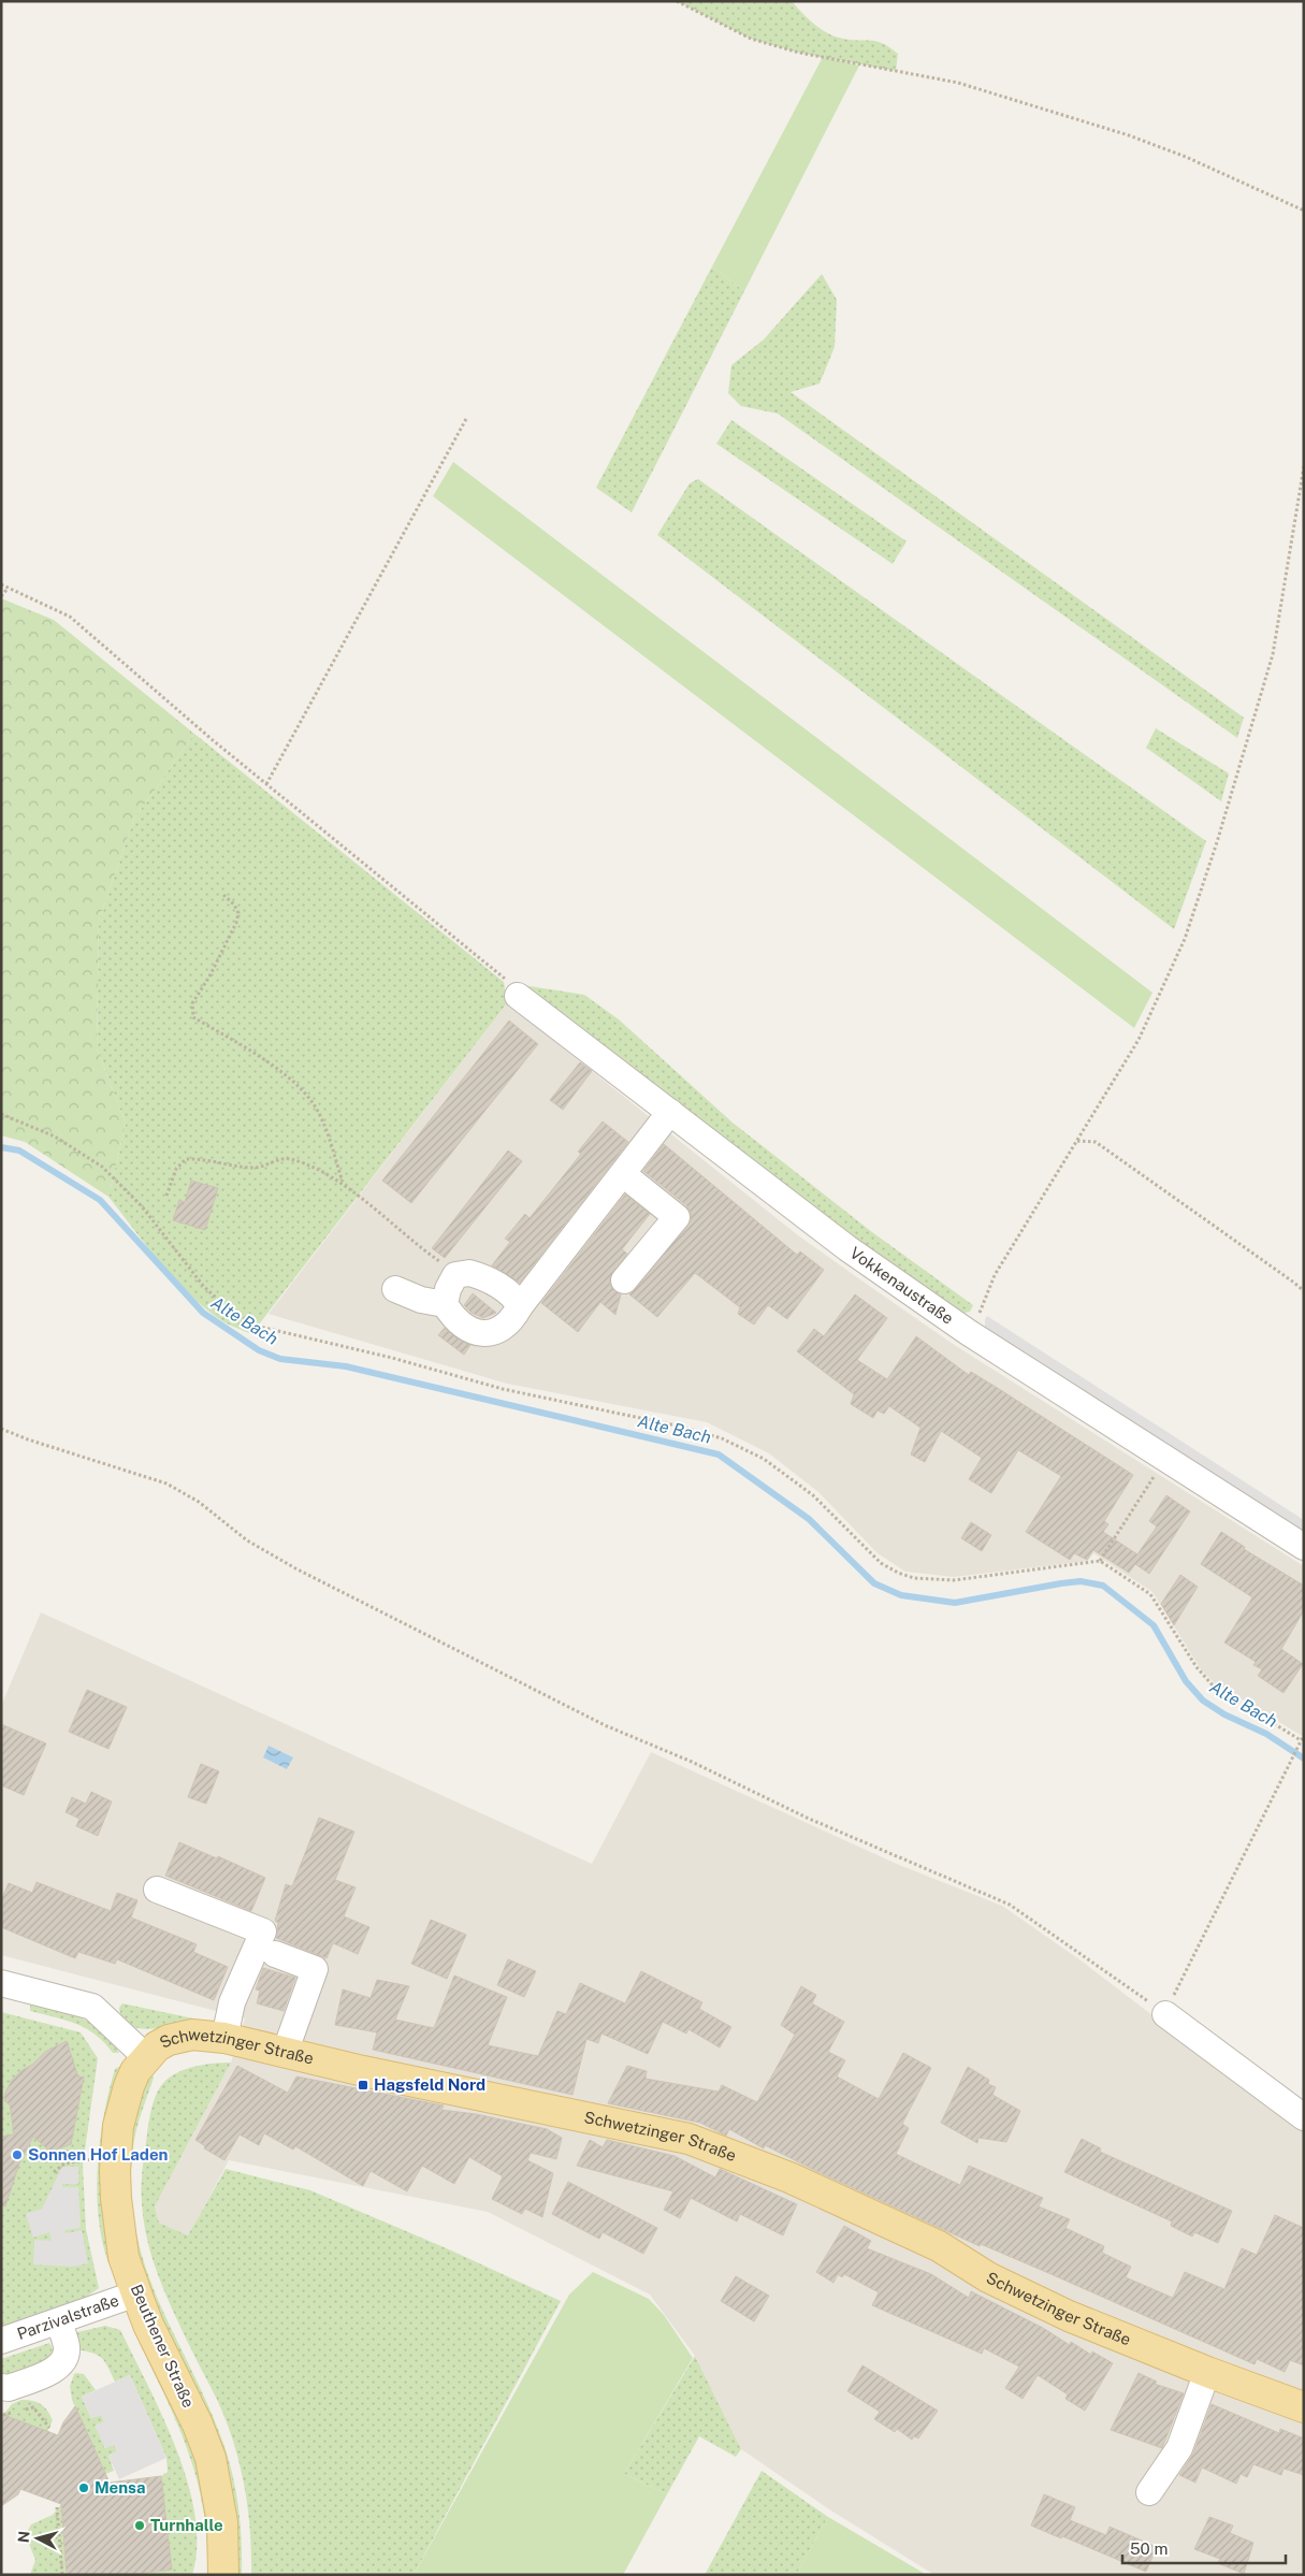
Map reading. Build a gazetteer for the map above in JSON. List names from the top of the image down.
{
  "streets": {
    "main road": ["Schwetzinger Straße", "Beuthener Straße"],
    "street": ["Vokkenaustraße", "Parzivalstraße"]
  },
  "crossings": [
    ["Schwetzinger Straße", "Beuthener Straße"],
    ["Parzivalstraße", "Beuthener Straße"]
  ],
  "water": ["Alte Bach"],
  "places": {
    "transit": ["Hagsfeld Nord"],
    "other": ["Sonnen Hof Laden", "Mensa", "Turnhalle"]
  },
  "scale_bar": "50 m",
  "north": "left"
}
